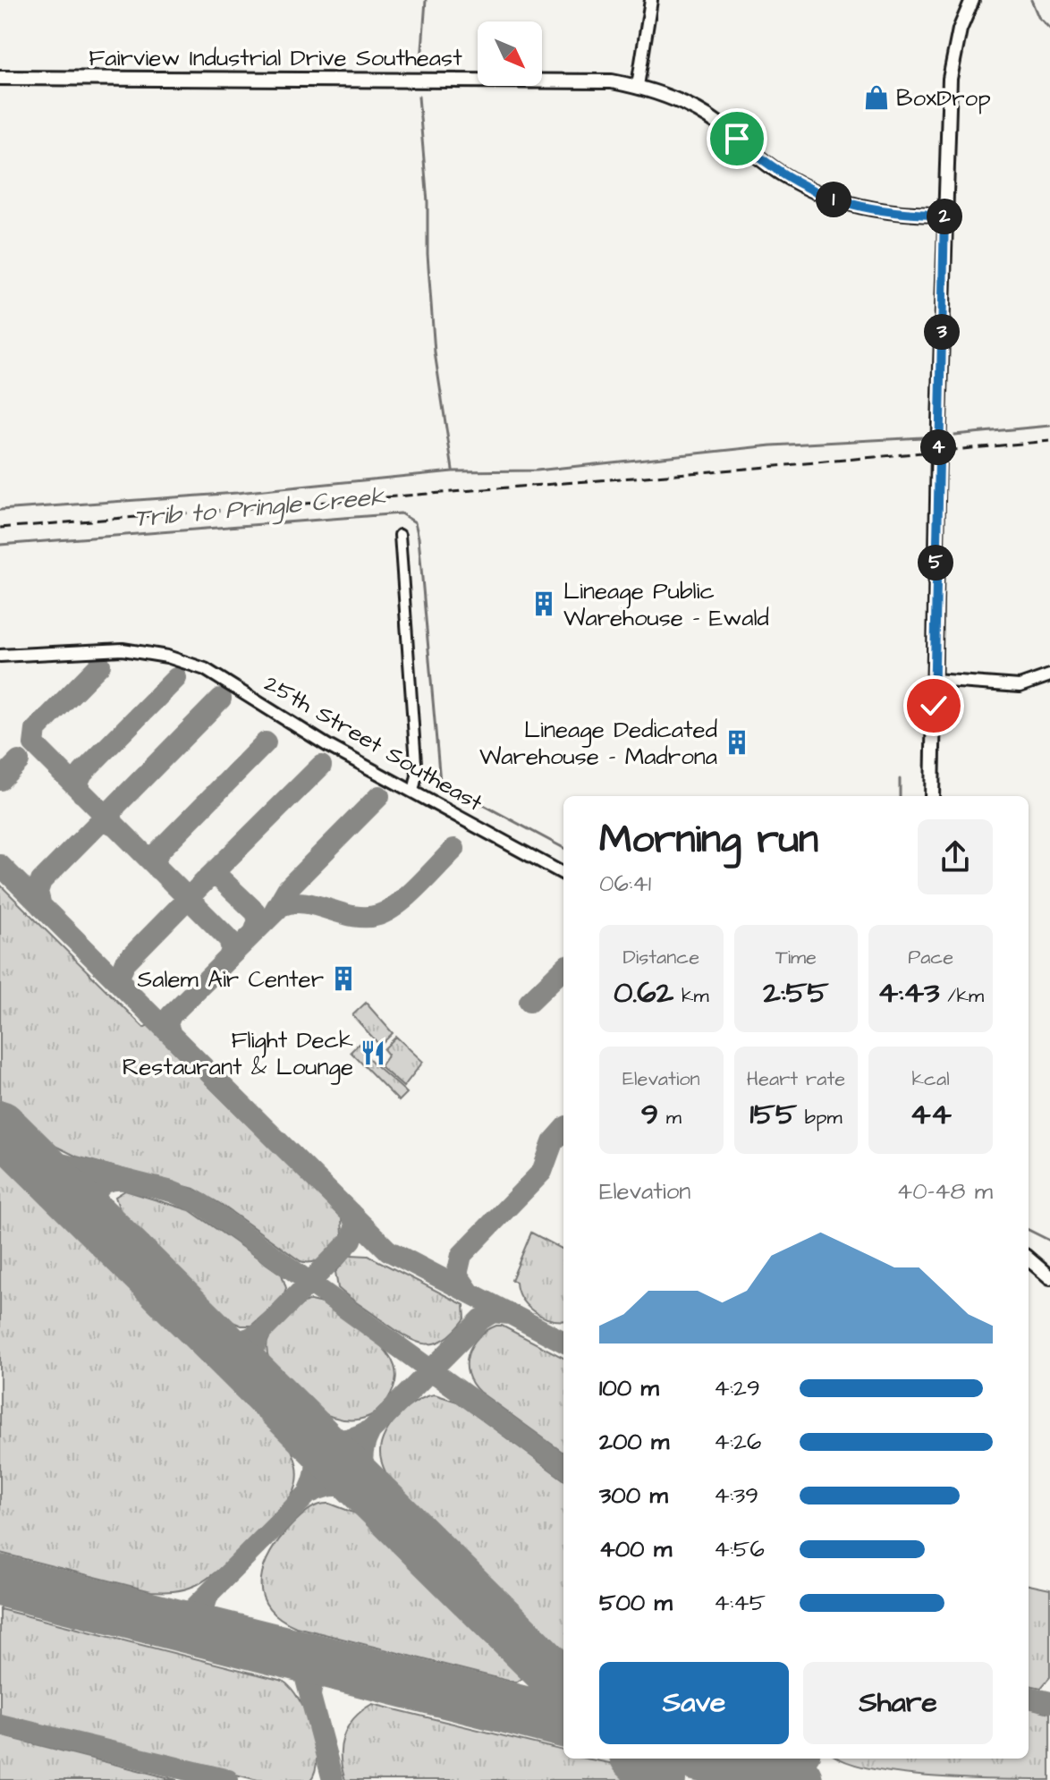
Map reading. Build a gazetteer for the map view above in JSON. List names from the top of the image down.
{
  "streets": {
    "main road": ["Fairview Industrial Drive Southeast"],
    "street": ["25th Street Southeast"]
  },
  "water": ["Trib to Pringle Creek"],
  "places": {
    "shop": ["BoxDrop"],
    "building": ["Lineage Public Warehouse - Ewald", "Lineage Dedicated Warehouse - Madrona", "Salem Air Center"],
    "restaurant": ["Flight Deck Restaurant & Lounge"]
  },
  "north": "bottom right",
  "page": {
    "pins": [
      "1",
      "2",
      "3",
      "4",
      "5"
    ],
    "heading": ["Morning run", "06:41"],
    "stats": [
      ["Distance", "0.62 km"],
      ["Time", "2:55"],
      ["Pace", "4:43 /km"],
      ["Elevation", "9 m"],
      ["Heart rate", "155 bpm"],
      ["kcal", "44"]
    ],
    "chart": ["Elevation", "40–48 m"],
    "list": [
      {
        "name": "100 m",
        "note": "4:29"
      },
      {
        "name": "200 m",
        "note": "4:26"
      },
      {
        "name": "300 m",
        "note": "4:39"
      },
      {
        "name": "400 m",
        "note": "4:56"
      },
      {
        "name": "500 m",
        "note": "4:45"
      }
    ],
    "buttons": ["Save", "Share"]
  }
}
